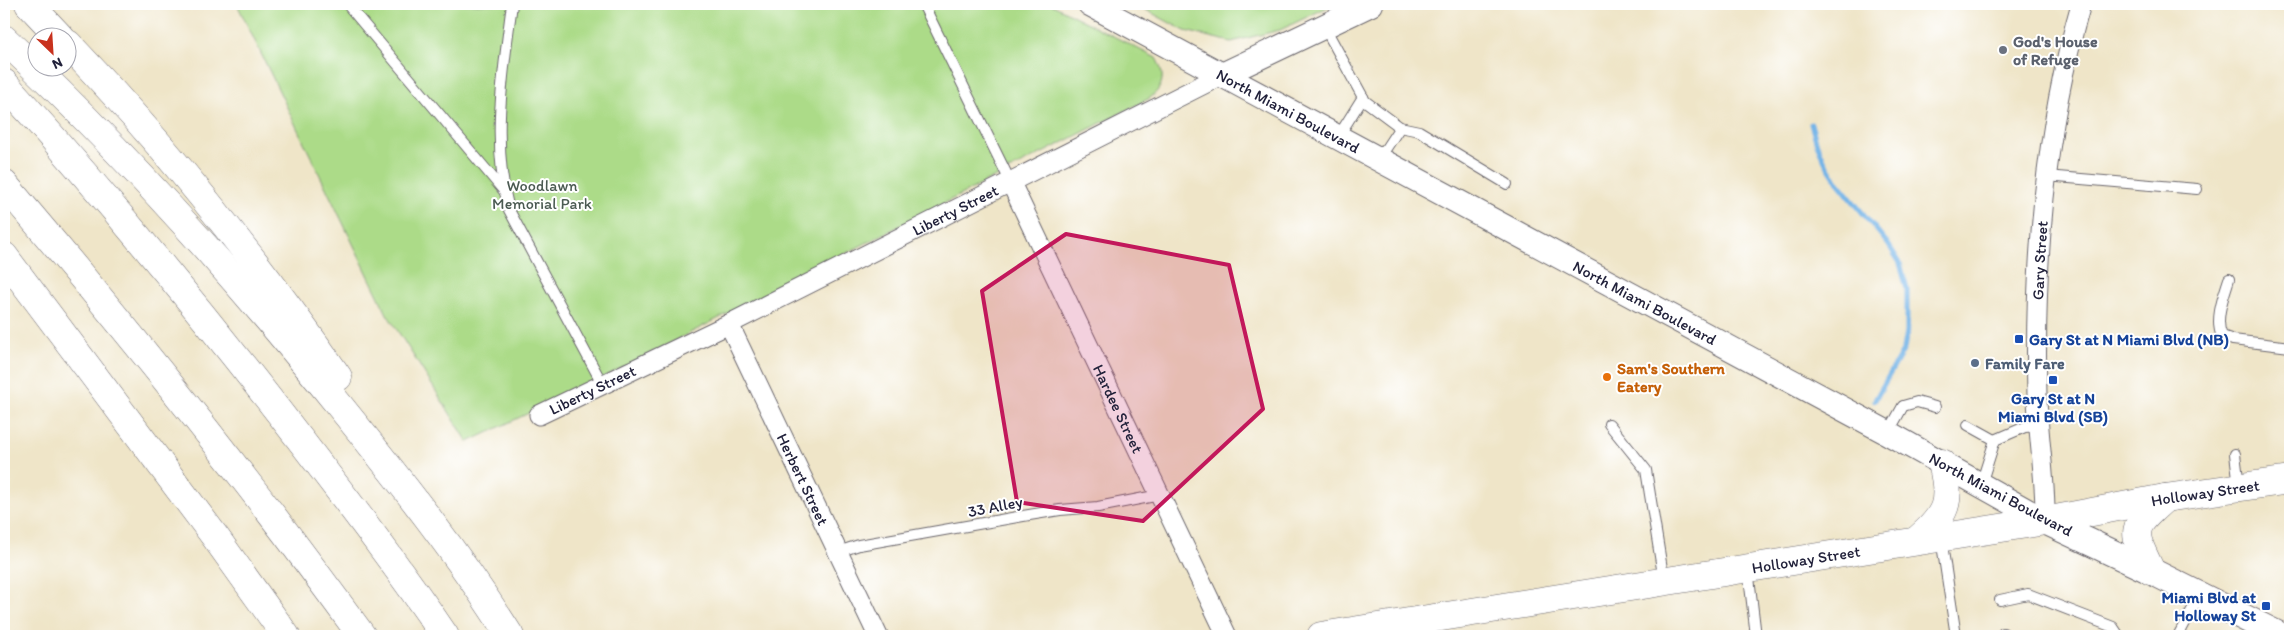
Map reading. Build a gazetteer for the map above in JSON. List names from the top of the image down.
{
  "streets": {
    "main road": ["North Miami Boulevard", "Holloway Street"],
    "street": [
      "Liberty Street",
      "Gary Street",
      "Hardee Street",
      "Herbert Street"
    ],
    "lane": ["33 Alley"]
  },
  "crossings": [
    ["North Miami Boulevard", "Liberty Street"],
    ["North Miami Boulevard", "Gary Street"],
    ["North Miami Boulevard", "Holloway Street"],
    ["Liberty Street", "Hardee Street"],
    ["Liberty Street", "Herbert Street"],
    ["Gary Street", "Holloway Street"],
    ["Hardee Street", "33 Alley"],
    ["Herbert Street", "33 Alley"]
  ],
  "parks": ["Woodlawn Memorial Park"],
  "places": {
    "other": ["God's House of Refuge", "Family Fare", "Sam's Southern Eatery"],
    "transit": ["Gary St at N Miami Blvd (NB)", "Gary St at N Miami Blvd (SB)", "Miami Blvd at Holloway St"]
  },
  "north": "bottom right"
}
